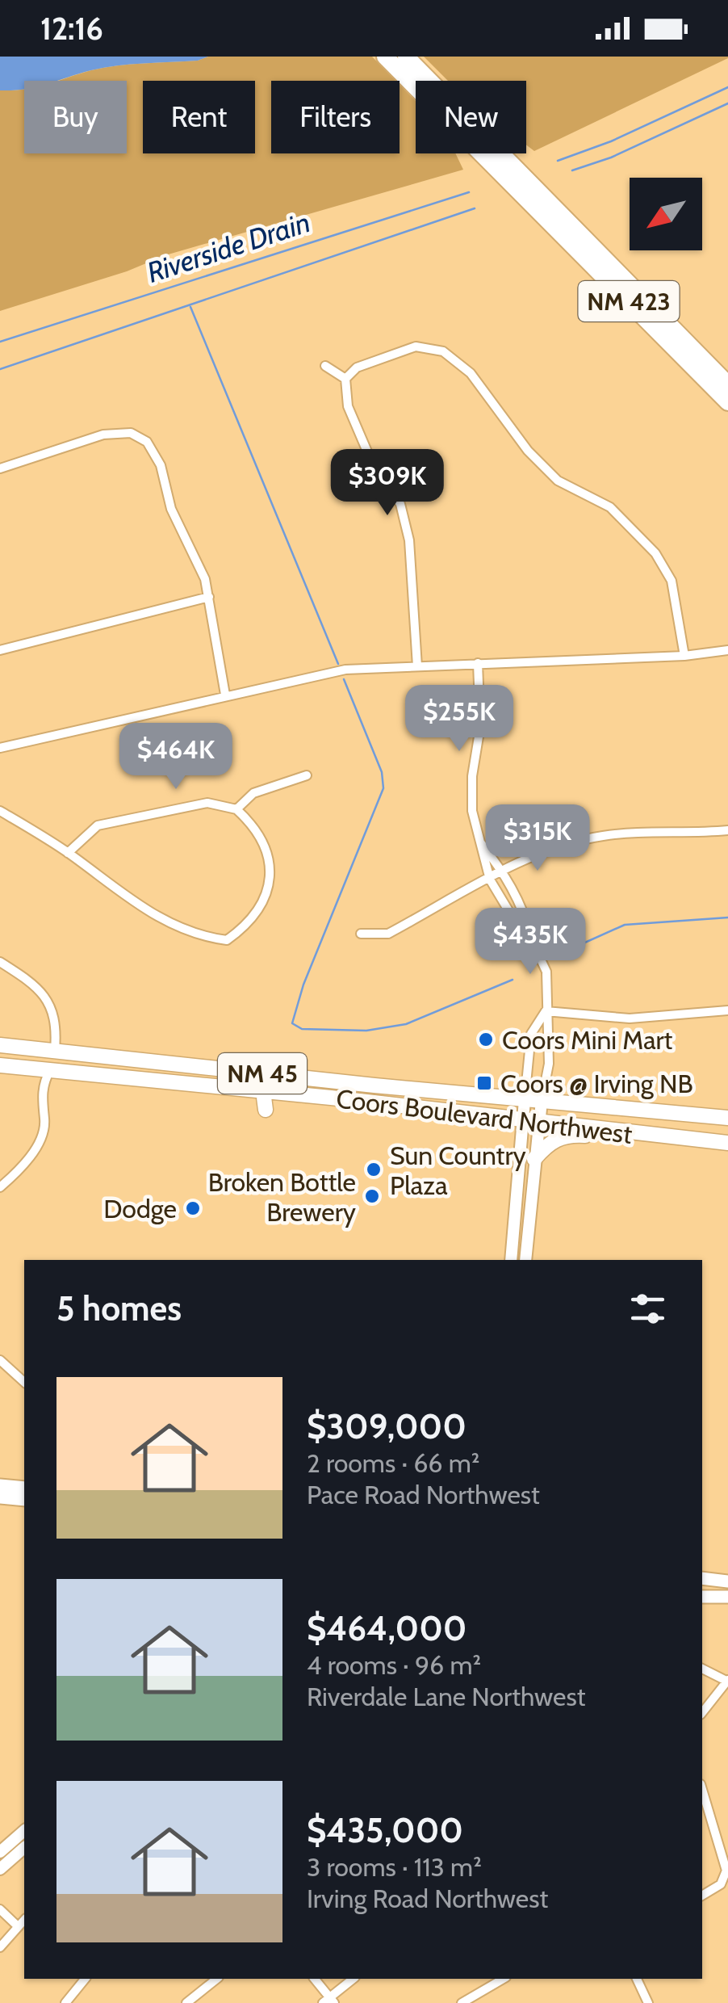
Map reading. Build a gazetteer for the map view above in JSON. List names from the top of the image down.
{
  "streets": {
    "highway": ["NM 423"],
    "main road": ["NM 45", "Coors Boulevard Northwest"]
  },
  "water": ["Riverside Drain"],
  "places": {
    "other": [
      "Coors Mini Mart",
      "Sun Country Plaza",
      "Broken Bottle Brewery",
      "Dodge"
    ],
    "transit": ["Coors @ Irving NB"]
  },
  "north": "bottom left",
  "page": {
    "status": "12:16",
    "chip": [
      "Buy",
      "Rent",
      "Filters",
      "New"
    ],
    "price": [
      "$309K",
      "$255K",
      "$464K",
      "$315K",
      "$435K"
    ],
    "heading": "5 homes",
    "list": [
      {
        "name": "$309,000",
        "note": "2 rooms · 66 m² · Pace Road Northwest"
      },
      {
        "name": "$464,000",
        "note": "4 rooms · 96 m² · Riverdale Lane Northwest"
      },
      {
        "name": "$435,000",
        "note": "3 rooms · 113 m² · Irving Road Northwest"
      }
    ]
  }
}
